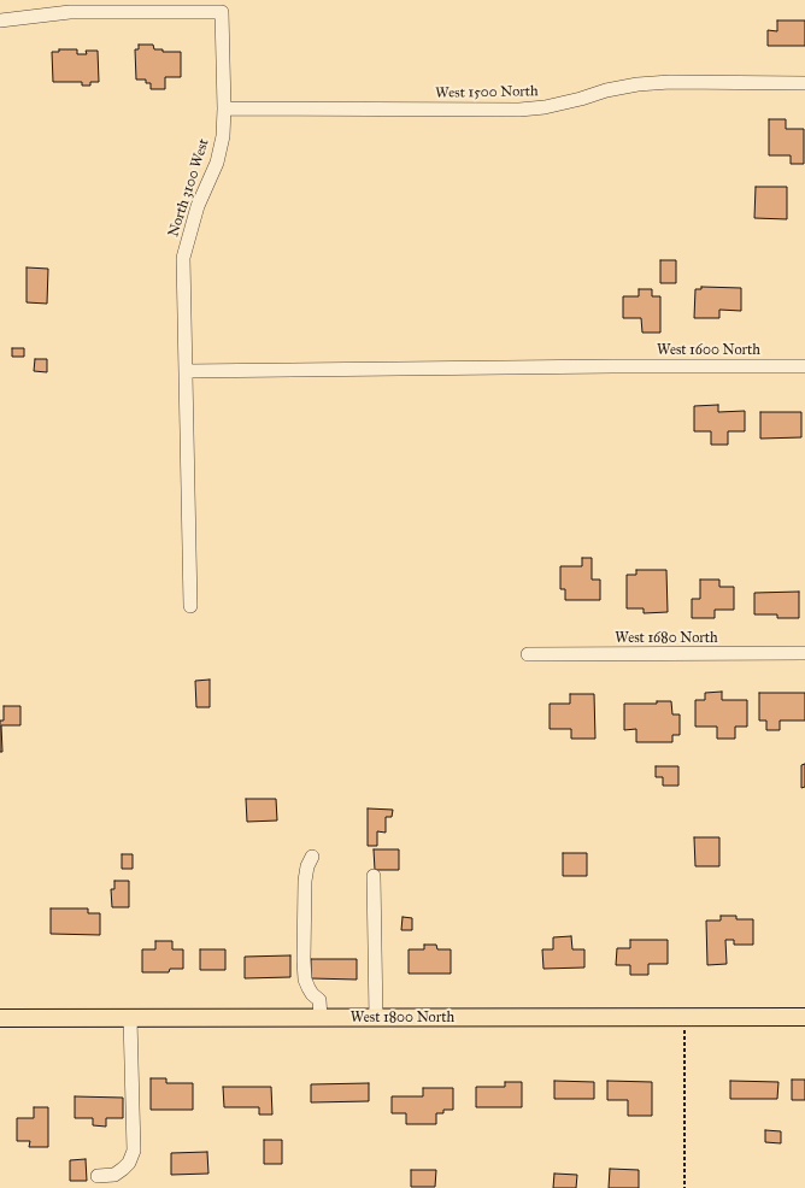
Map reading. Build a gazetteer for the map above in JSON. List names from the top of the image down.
{
  "streets": {
    "main road": ["West 1800 North"],
    "street": [
      "West 1500 North",
      "North 3100 West",
      "West 1600 North",
      "West 1680 North"
    ]
  },
  "crossings": [
    ["West 1500 North", "North 3100 West"],
    ["North 3100 West", "West 1600 North"]
  ]
}
